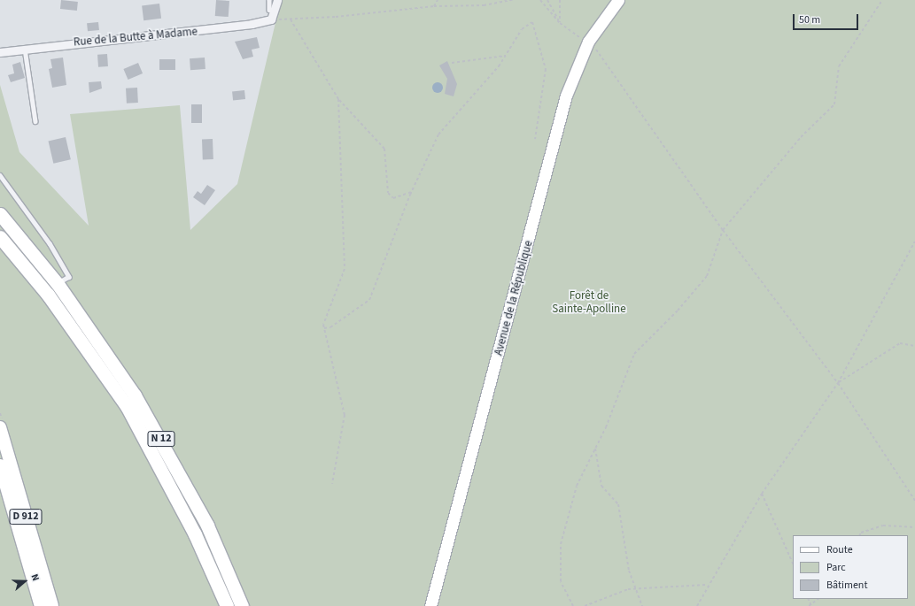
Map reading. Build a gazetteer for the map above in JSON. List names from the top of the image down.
{
  "streets": {
    "highway": ["N 12"],
    "main road": ["Avenue de la République", "D 912"],
    "street": ["Rue de la Butte à Madame"]
  },
  "parks": ["Forêt de Sainte-Apolline"],
  "legend": ["Route", "Parc", "Bâtiment"],
  "scale_bar": "50 m",
  "north": "right"
}
